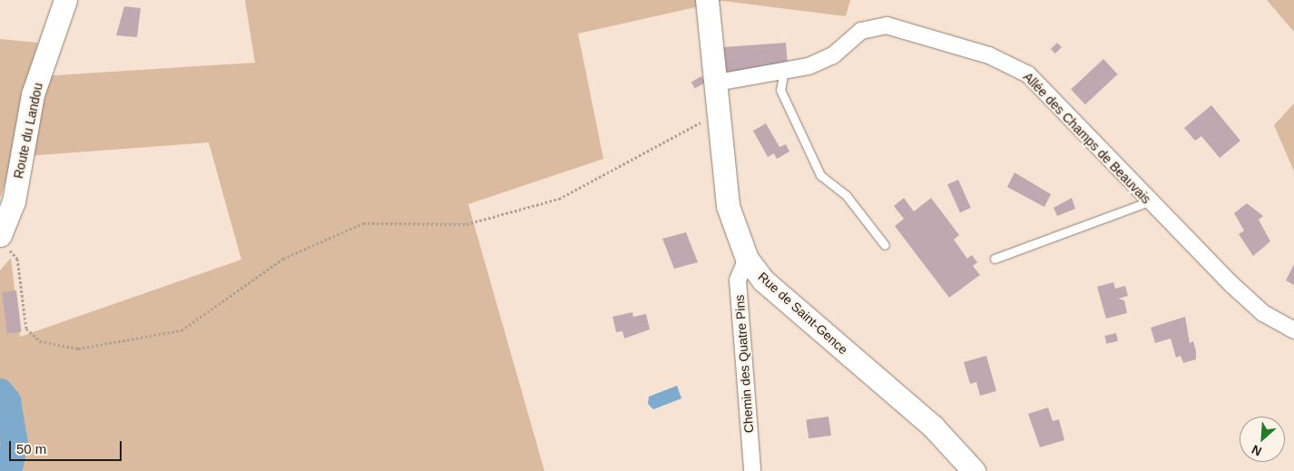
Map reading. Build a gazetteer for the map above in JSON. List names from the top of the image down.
{
  "streets": {
    "street": [
      "Route du Landou",
      "Allée des Champs de Beauvais",
      "Rue de Saint-Gence",
      "Chemin des Quatre Pins"
    ]
  },
  "crossings": [
    ["Allée des Champs de Beauvais", "Rue de Saint-Gence"],
    ["Rue de Saint-Gence", "Chemin des Quatre Pins"]
  ],
  "scale_bar": "50 m",
  "north": "bottom left"
}
